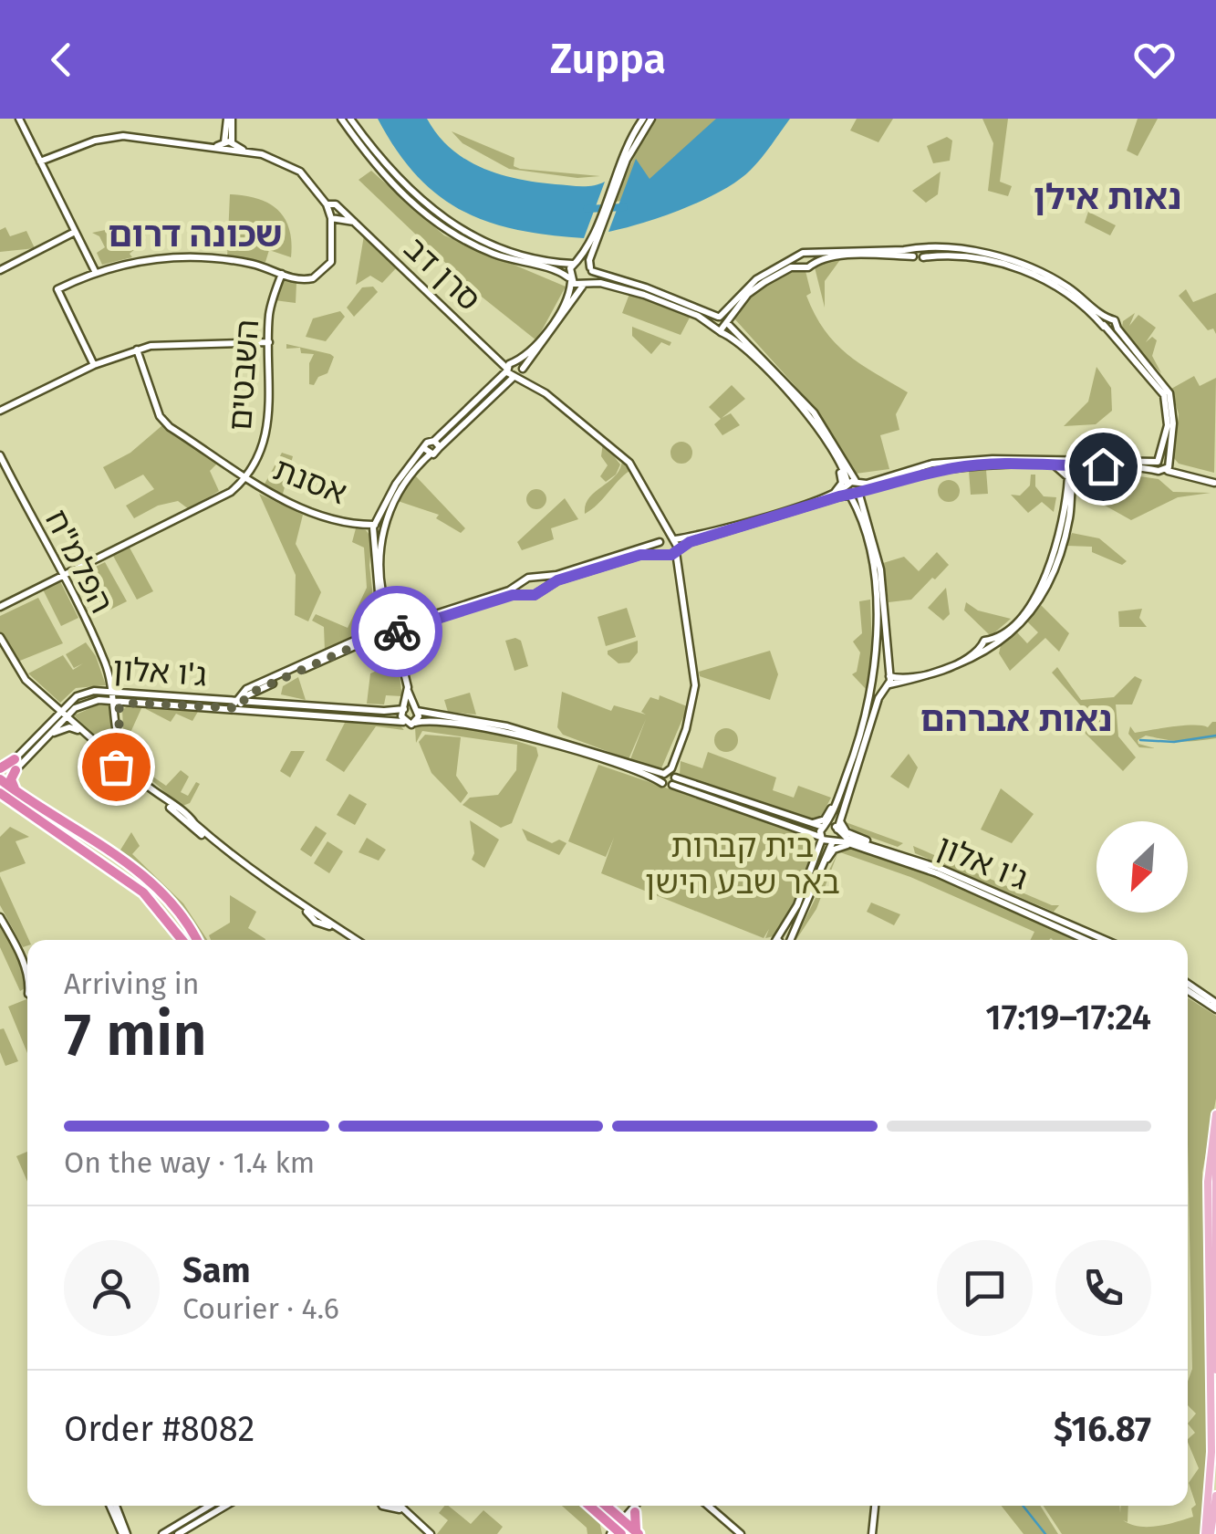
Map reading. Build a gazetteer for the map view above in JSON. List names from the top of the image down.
{
  "streets": {
    "street": [
      "סרן דב",
      "השבטים",
      "אסנת",
      "הפלמ\"ח",
      "ג'ו אלון"
    ]
  },
  "crossings": [
    ["השבטים", "אסנת"],
    ["הפלמ\"ח", "ג'ו אלון"]
  ],
  "districts": ["נאות אילן", "שכונה דרום", "נאות אברהם"],
  "parks": ["בית קברות באר שבע הישן"],
  "north": "bottom left",
  "page": {
    "header": "Zuppa",
    "heading": ["7 min", "Arriving in", "17:19–17:24"],
    "panel": [
      "Sam",
      "Courier · 4.6",
      "Order #8082",
      "$16.87"
    ],
    "bar": "On the way · 1.4 km"
  }
}
